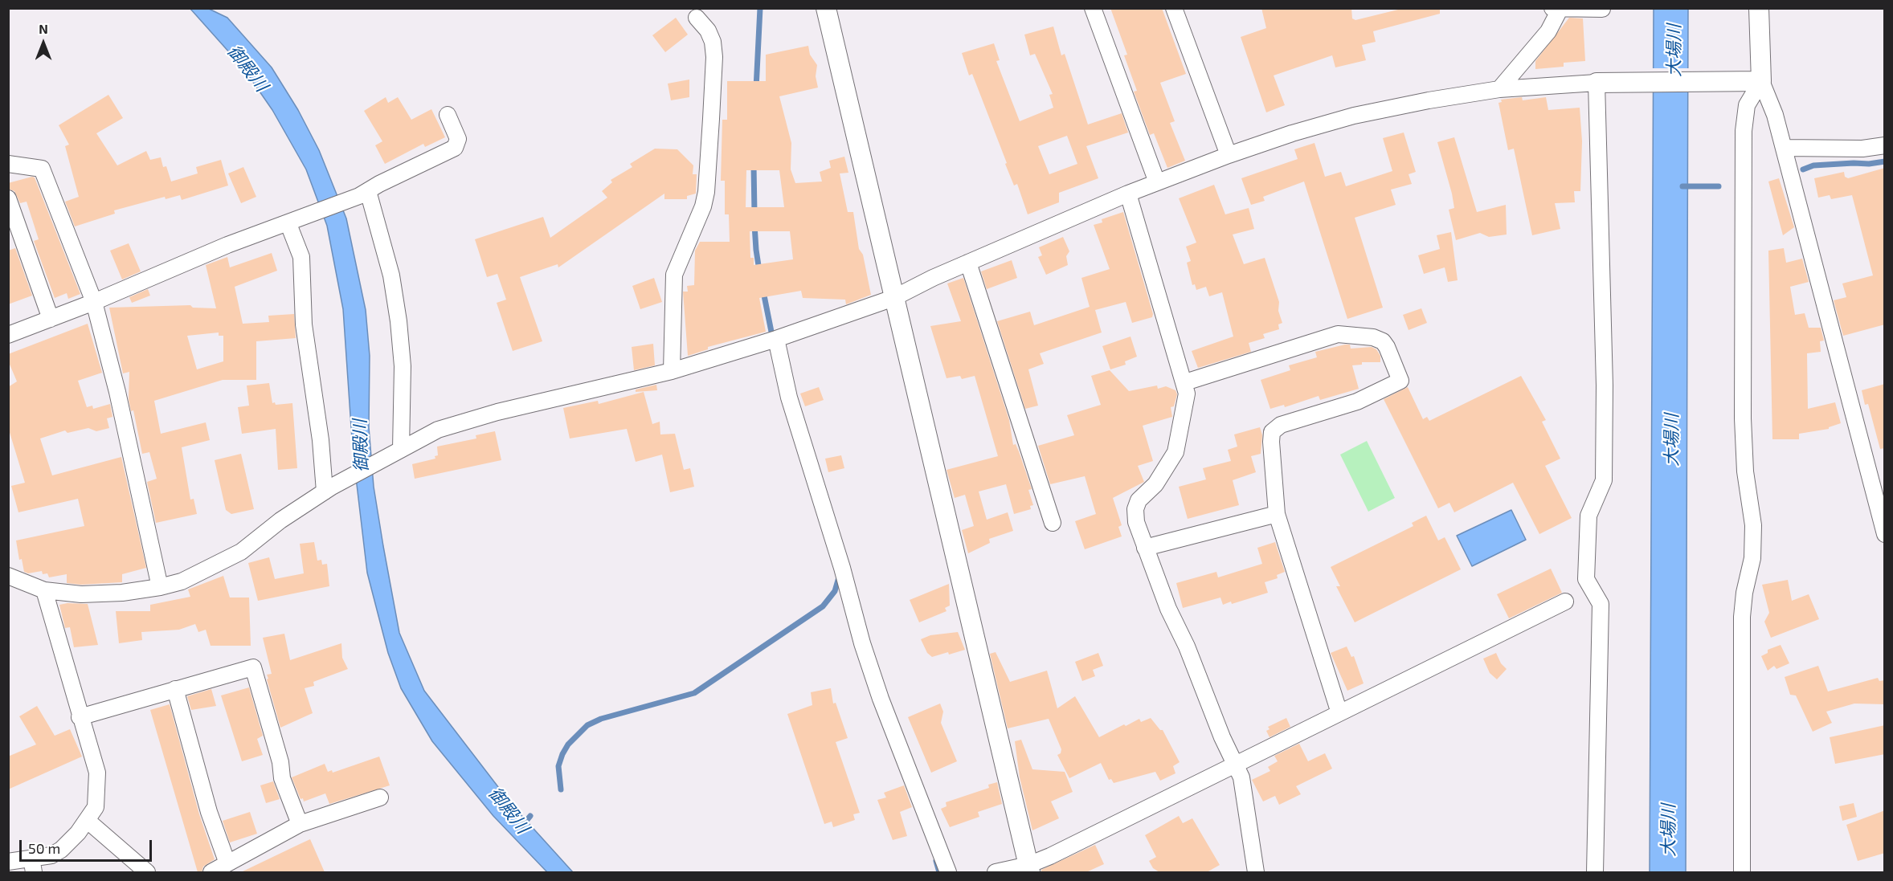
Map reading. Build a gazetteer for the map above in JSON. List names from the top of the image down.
{
  "water": ["大場川", "御殿川"],
  "scale_bar": "50 m",
  "north": "top"
}
